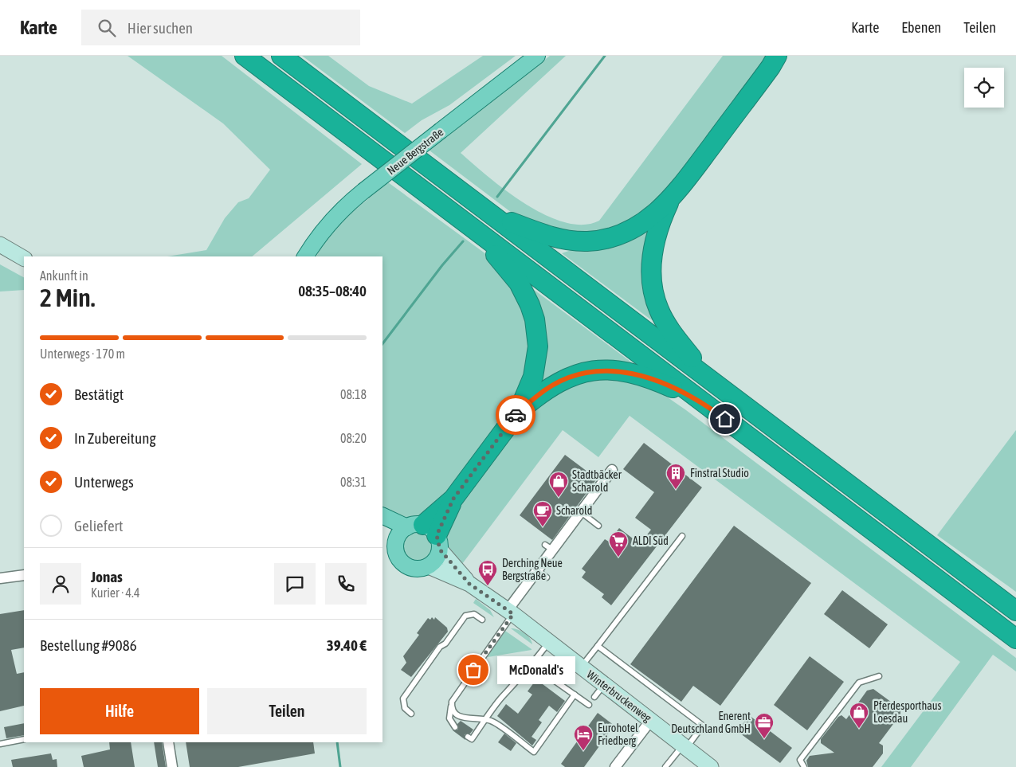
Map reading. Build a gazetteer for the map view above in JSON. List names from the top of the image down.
{
  "streets": {
    "main road": ["Neue Bergstraße", "Winterbruckenweg"]
  },
  "places": {
    "building": ["Finstral Studio"],
    "shop": ["Stadtbäcker Scharold", "Pferdesporthaus Loesdau"],
    "cafe": ["Scharold"],
    "supermarket": ["ALDI Süd"],
    "bus stop": ["Derching Neue Bergstraße"],
    "other": ["McDonald's"],
    "office": ["Enerent Deutschland GmbH"],
    "hotel": ["Eurohotel Friedberg"]
  },
  "page": {
    "header": "Karte",
    "search": "Hier suchen",
    "nav": ["Karte", "Ebenen", "Teilen"],
    "heading": ["2 Min.", "Ankunft in", "08:35–08:40"],
    "panel": [
      "Jonas",
      "Kurier · 4.4",
      "Bestellung #9086",
      "39.40 €"
    ],
    "bar": "Unterwegs · 170 m",
    "list": [
      ["Bestätigt", "08:18"],
      ["In Zubereitung", "08:20"],
      ["Unterwegs", "08:31"],
      "Geliefert"
    ],
    "bubble": "McDonald's",
    "buttons": ["Hilfe", "Teilen"]
  }
}
